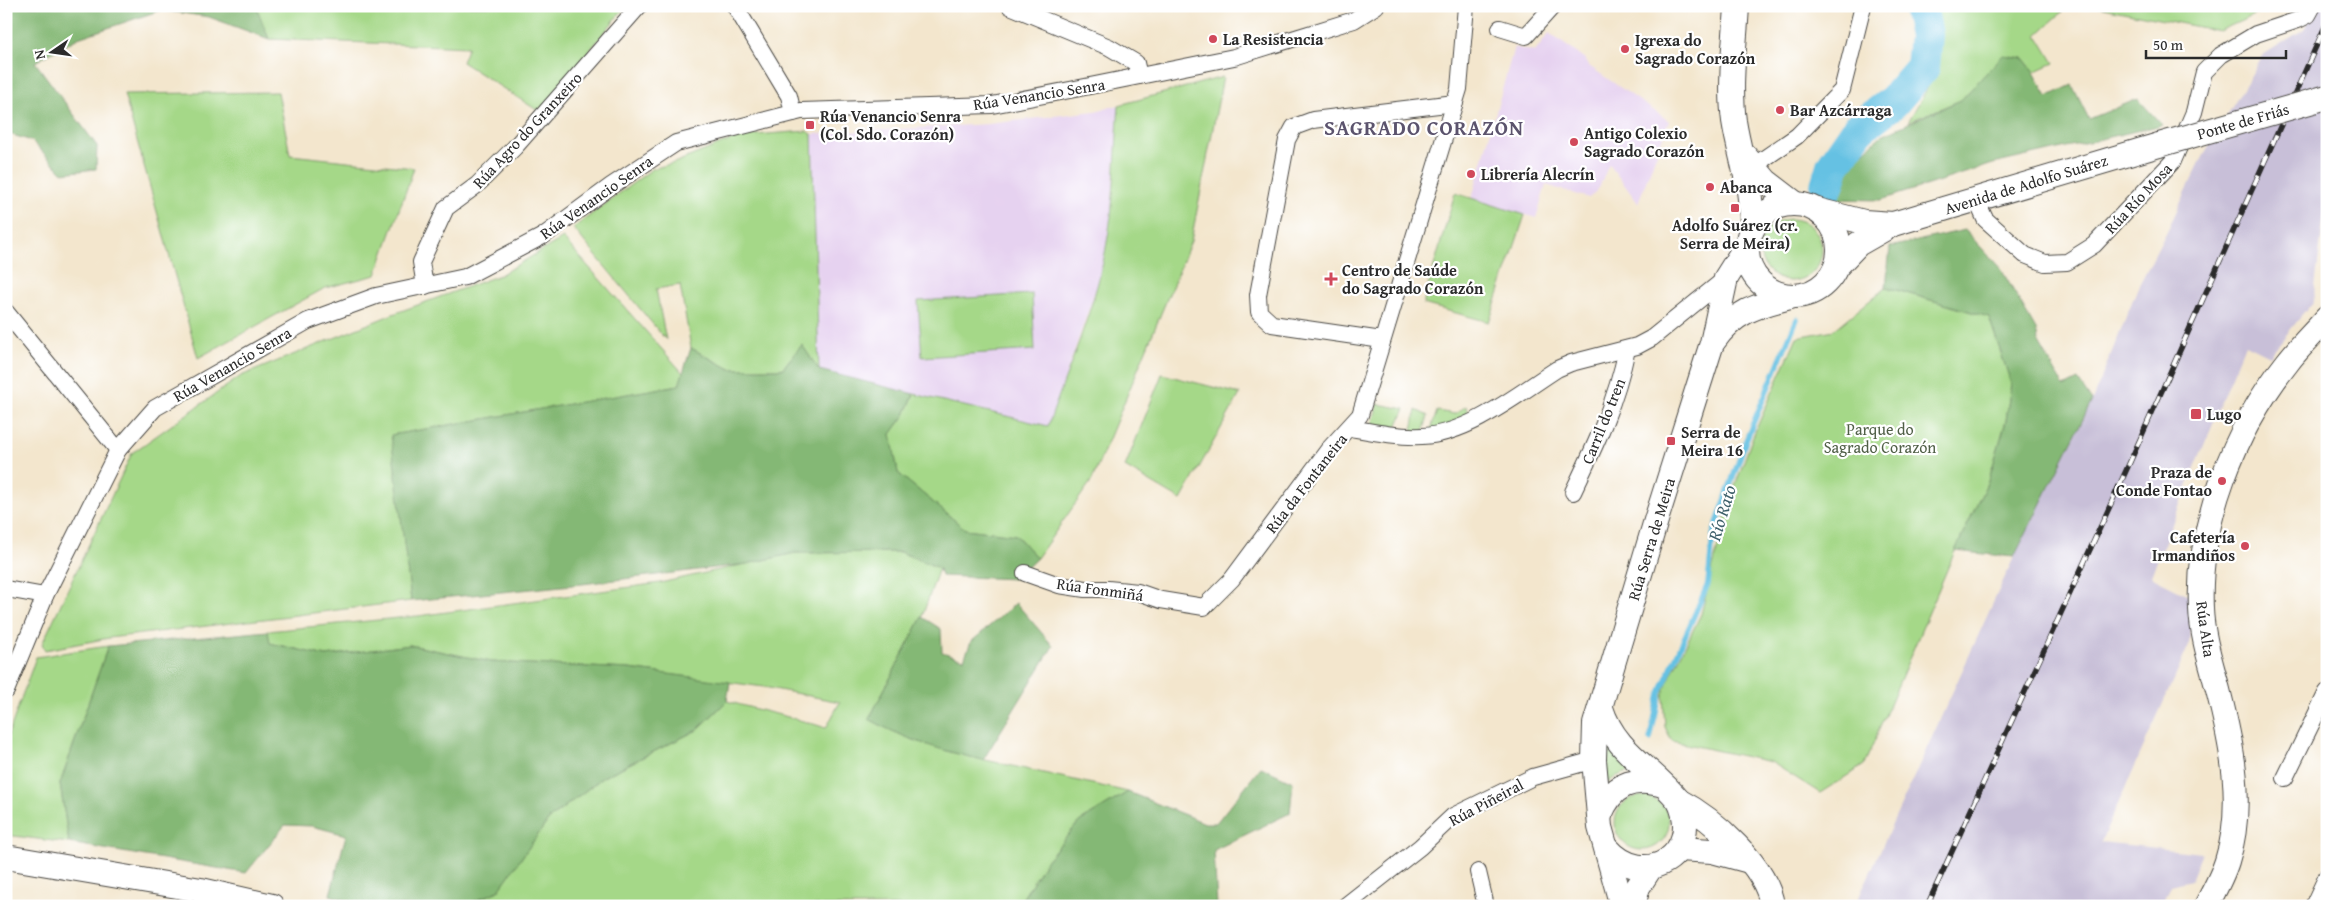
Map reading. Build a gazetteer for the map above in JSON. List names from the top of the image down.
{
  "streets": {
    "street": [
      "Rúa Venancio Senra",
      "Ponte de Friás",
      "Rúa Agro do Granxeiro",
      "Avenida de Adolfo Suárez",
      "Rúa Río Mosa",
      "Carril do tren",
      "Rúa da Fontaneira",
      "Rúa Serra de Meira",
      "Rúa Fonmiñá",
      "Rúa Alta",
      "Rúa Piñeiral"
    ]
  },
  "crossings": [
    ["Rúa Venancio Senra", "Rúa Agro do Granxeiro"],
    ["Ponte de Friás", "Avenida de Adolfo Suárez"],
    ["Ponte de Friás", "Rúa Río Mosa"],
    ["Avenida de Adolfo Suárez", "Rúa Río Mosa"],
    ["Avenida de Adolfo Suárez", "Rúa Serra de Meira"],
    ["Carril do tren", "Rúa da Fontaneira"],
    ["Rúa da Fontaneira", "Rúa Serra de Meira"],
    ["Rúa da Fontaneira", "Rúa Fonmiñá"],
    ["Rúa Serra de Meira", "Rúa Piñeiral"]
  ],
  "districts": ["SAGRADO CORAZÓN"],
  "water": ["Río Rato"],
  "parks": ["Parque do Sagrado Corazón"],
  "places": {
    "other": [
      "La Resistencia",
      "Igrexa do Sagrado Corazón",
      "Bar Azcárraga",
      "Antigo Colexio Sagrado Corazón",
      "Librería Alecrín",
      "Abanca",
      "Praza de Conde Fontao",
      "Cafetería Irmandiños"
    ],
    "transit": [
      "Rúa Venancio Senra (Col. Sdo. Corazón)",
      "Adolfo Suárez (cr. Serra de Meira)",
      "Lugo",
      "Serra de Meira 16"
    ],
    "health": ["Centro de Saúde do Sagrado Corazón"]
  },
  "scale_bar": "50 m",
  "north": "left"
}
